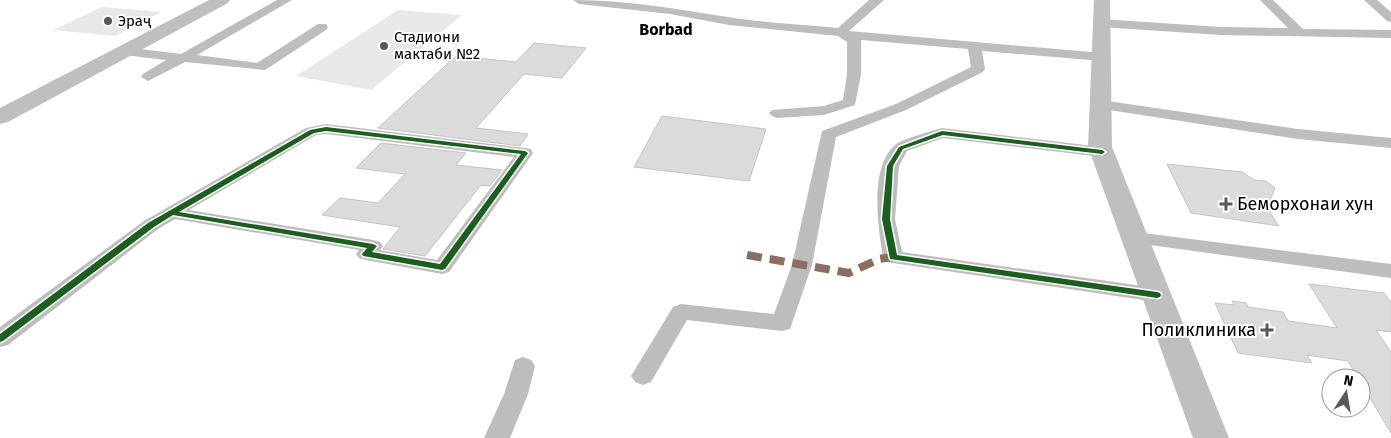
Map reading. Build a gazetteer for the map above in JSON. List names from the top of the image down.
{
  "districts": ["Borbad"],
  "places": {
    "other": ["Эраҷ", "Стадиони мактаби №2"],
    "health": ["Беморхонаи хун", "Поликлиника"]
  },
  "north": "top"
}
